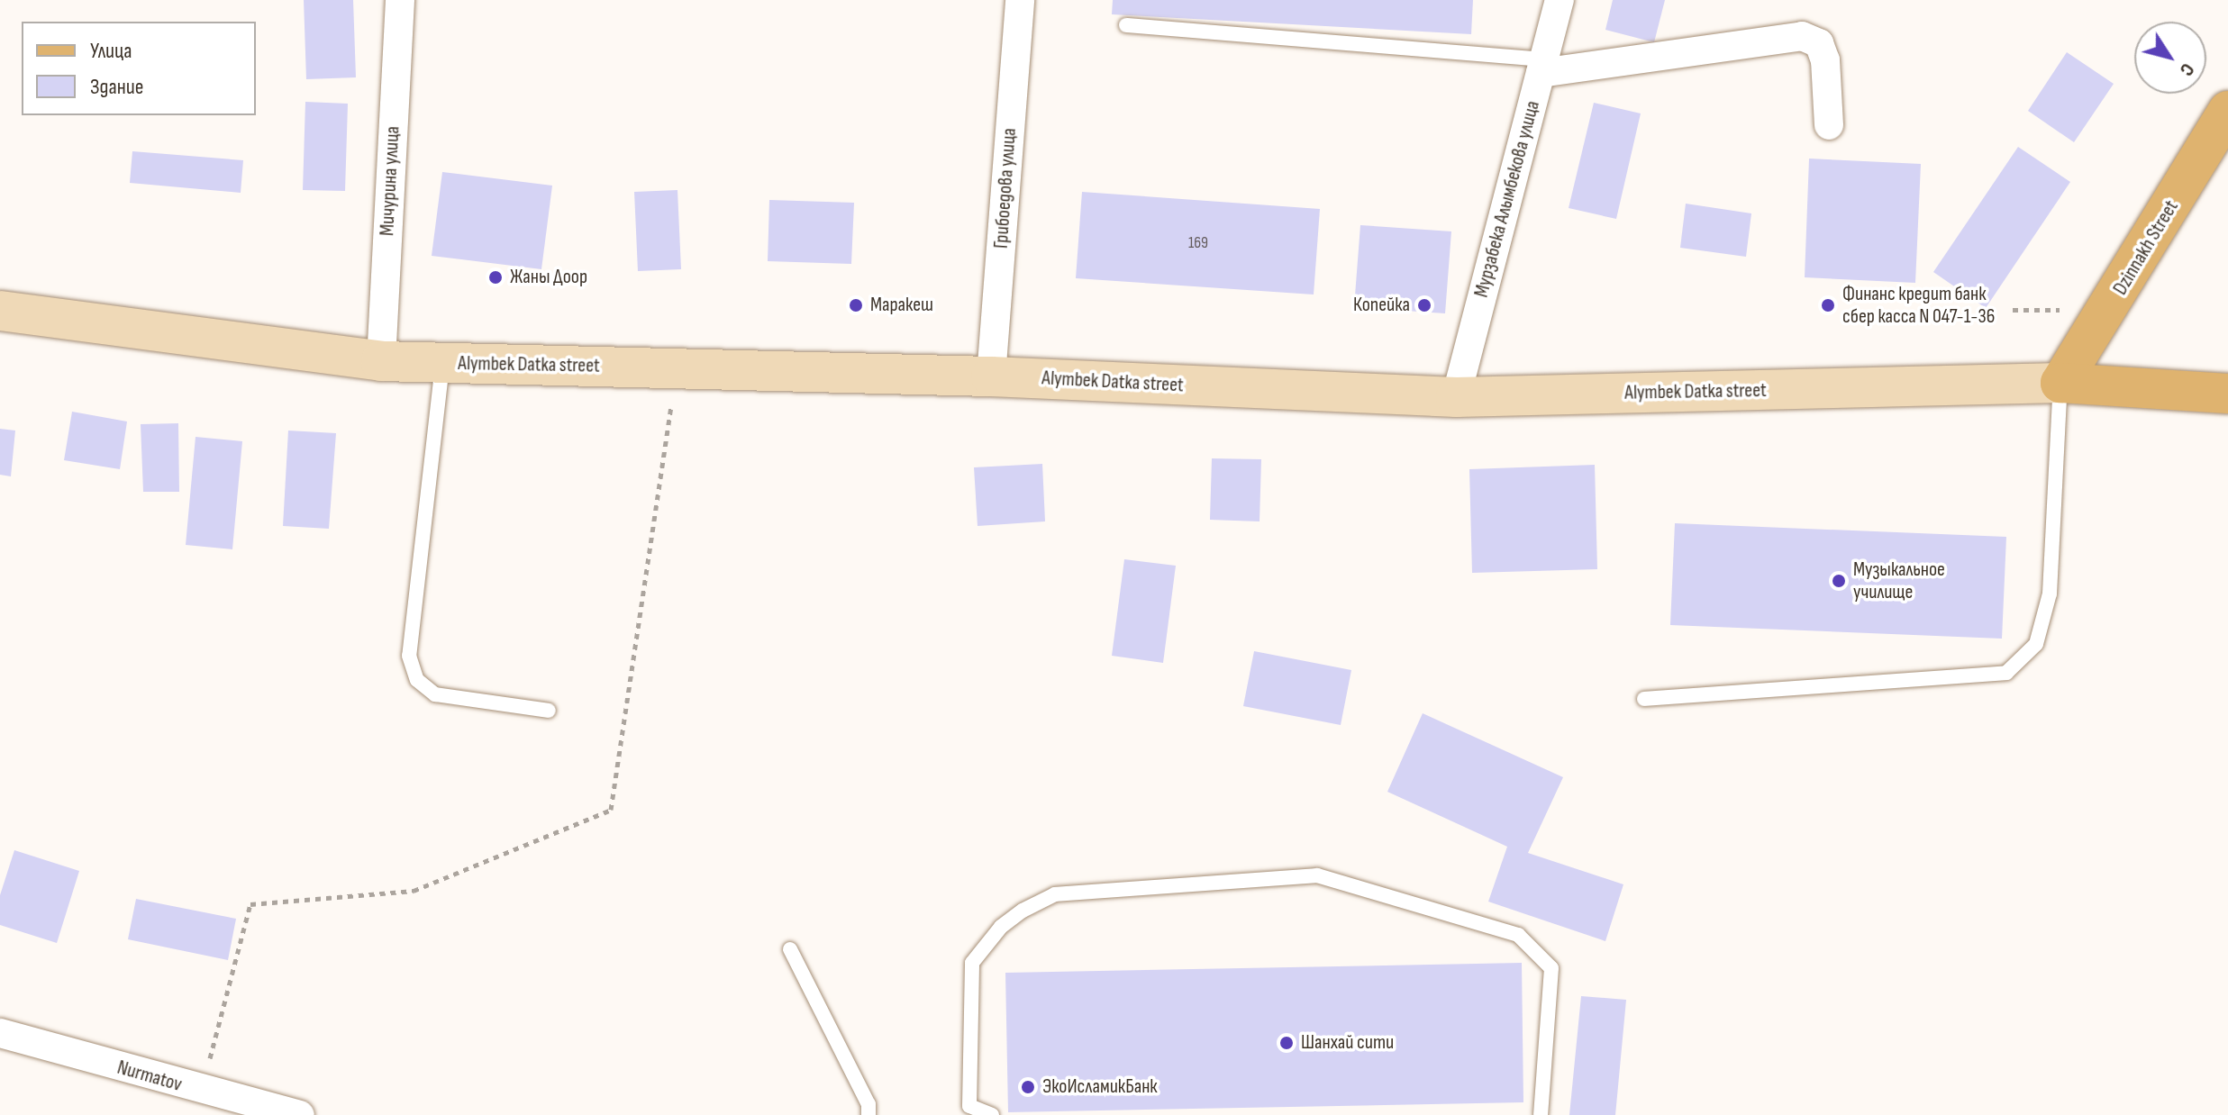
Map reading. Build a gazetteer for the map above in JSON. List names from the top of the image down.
{
  "streets": {
    "main road": ["Dzinnakh Street", "Alymbek Datka street"],
    "street": [
      "Мичурина улица",
      "Грибоедова улица",
      "Мурзабека Алымбекова улица",
      "Nurmatov"
    ]
  },
  "crossings": [
    ["Мичурина улица", "Alymbek Datka street"],
    ["Грибоедова улица", "Alymbek Datka street"],
    ["Мурзабека Алымбекова улица", "Alymbek Datka street"],
    ["Dzinnakh Street", "Alymbek Datka street"]
  ],
  "places": [
    "Жаны Доор",
    "Маракеш",
    "Копейка",
    "Финанс кредит банк сбер касса N 047-1-36",
    "Музыкальное училище",
    "Шанхай сити",
    "ЭкоИсламикБанк"
  ],
  "house_numbers": ["169"],
  "legend": ["Улица", "Здание"],
  "north": "bottom right"
}
